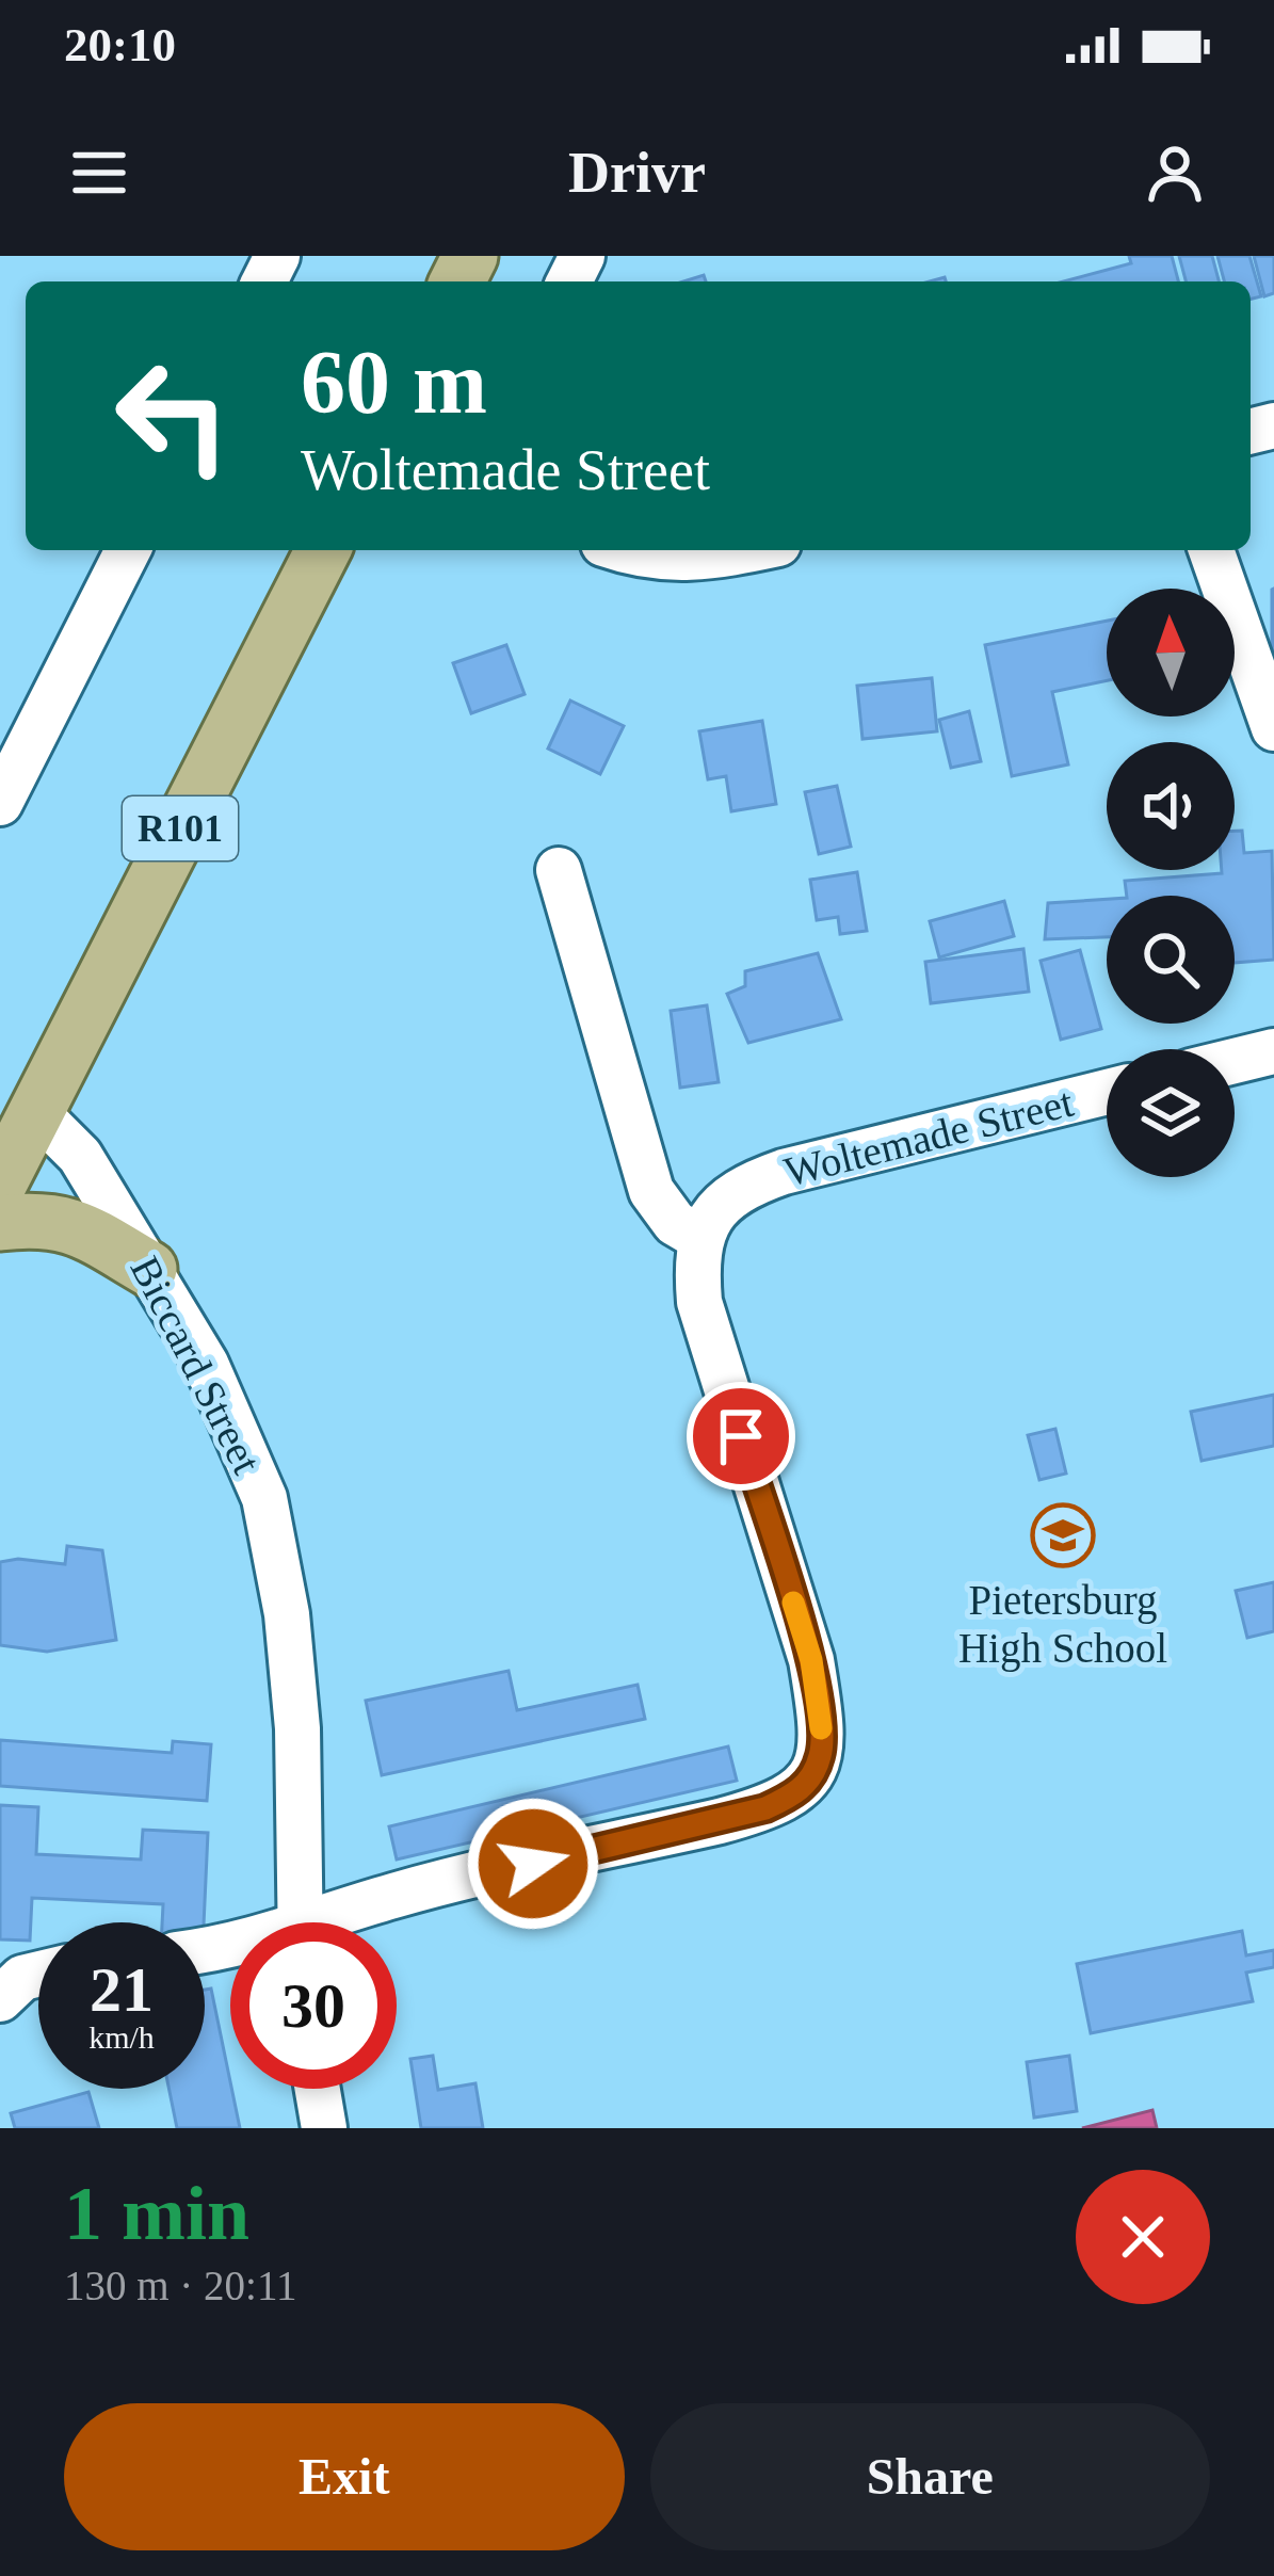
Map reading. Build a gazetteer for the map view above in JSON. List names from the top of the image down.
{
  "streets": {
    "main road": ["R101"],
    "street": ["Woltemade Street", "Biccard Street"]
  },
  "crossings": [
    ["R101", "Biccard Street"]
  ],
  "places": {
    "school or university": ["Pietersburg High School"]
  },
  "north": "top",
  "page": {
    "status": "20:10",
    "header": "Drivr",
    "turn": ["60 m", "Woltemade Street"],
    "speed": "21 km/h",
    "limit": "30",
    "heading": ["1 min", "130 m · 20:11"],
    "buttons": ["Exit", "Share"]
  }
}
